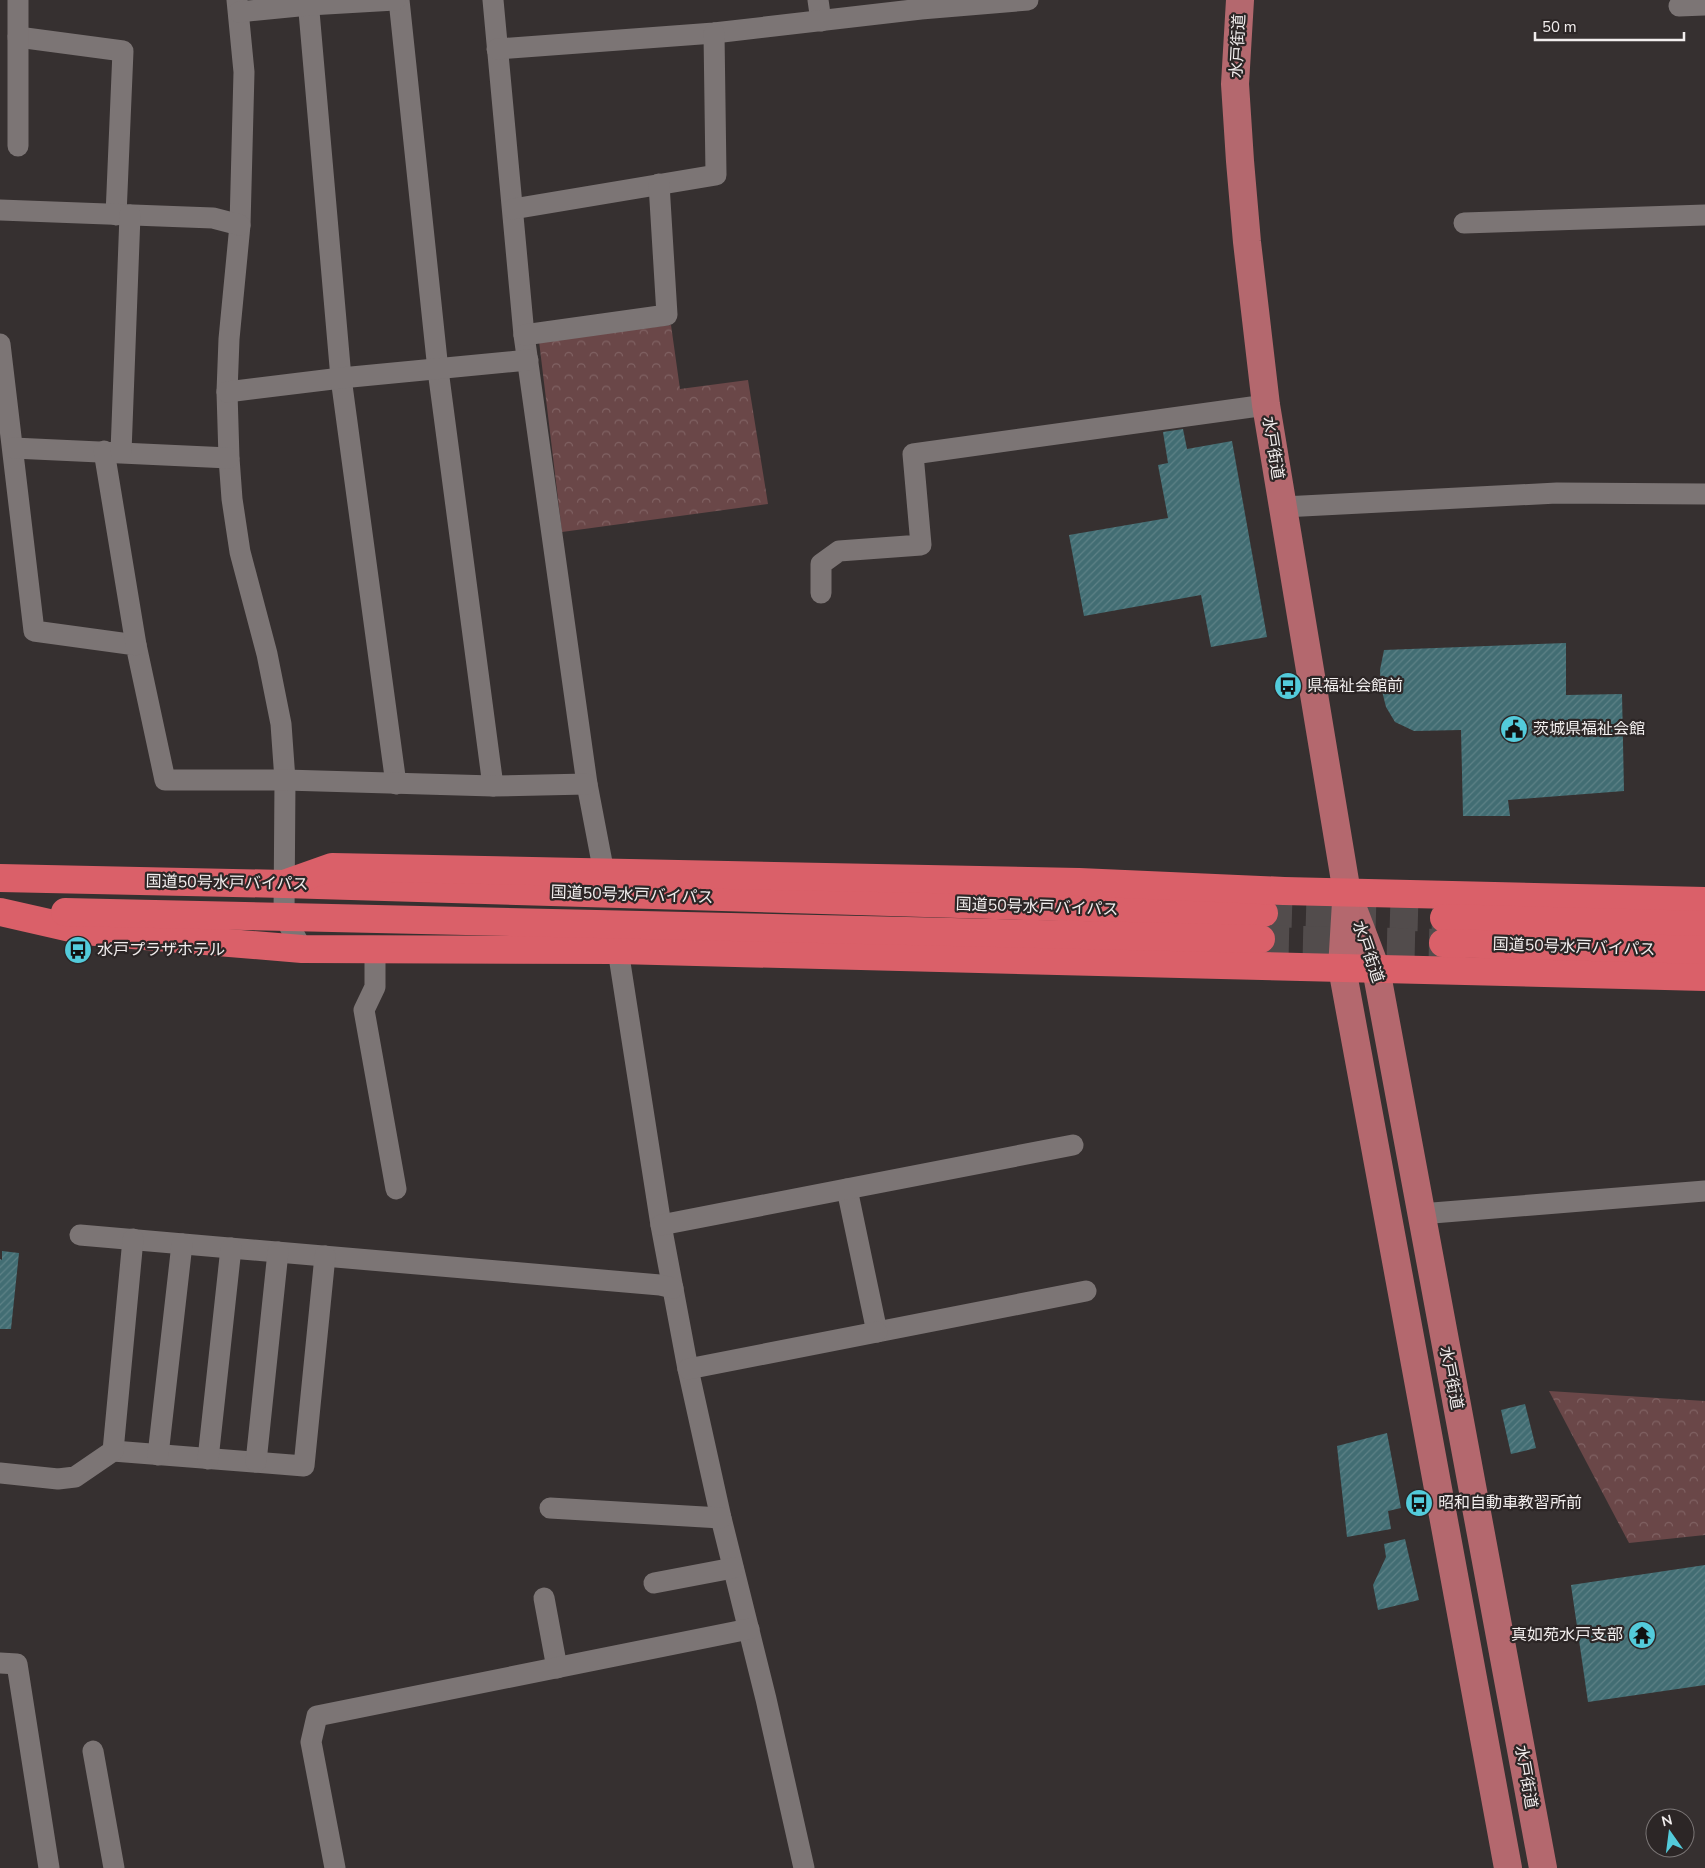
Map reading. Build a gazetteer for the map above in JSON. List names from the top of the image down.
{
  "streets": {
    "highway": ["国道50号水戸バイパス"],
    "main road": ["水戸街道"]
  },
  "places": {
    "bus stop": ["県福祉会館前", "水戸プラザホテル", "昭和自動車教習所前"],
    "public building": ["茨城県福祉会館"],
    "temple": ["真如苑水戸支部"]
  },
  "scale_bar": "50 m",
  "north": "top"
}
